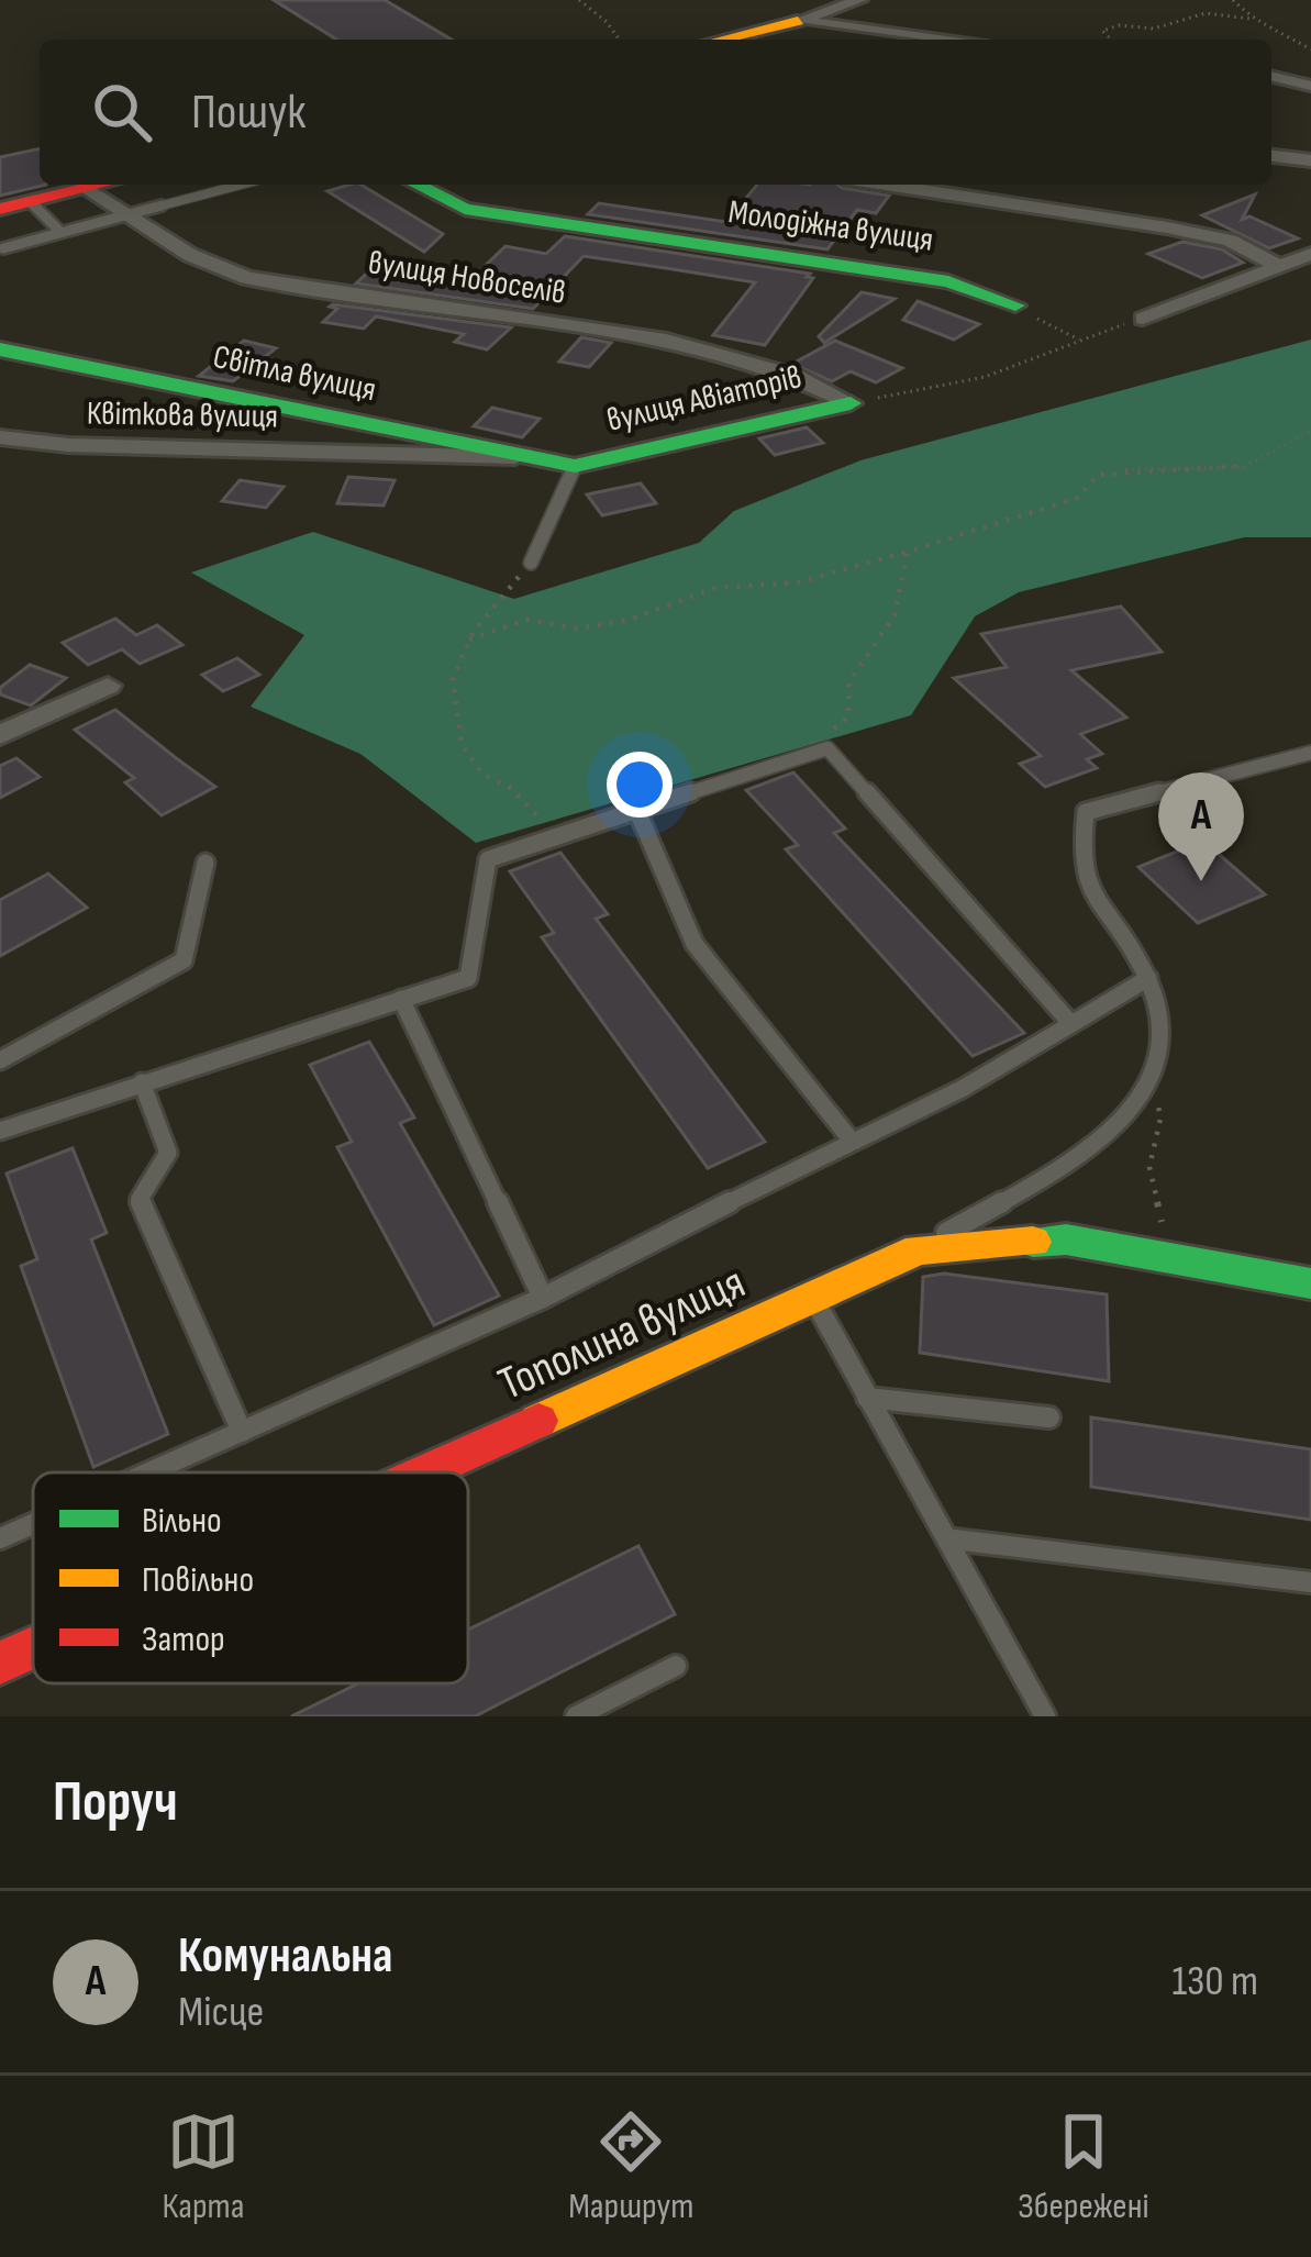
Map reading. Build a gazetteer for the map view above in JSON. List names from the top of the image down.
{
  "streets": {
    "street": [
      "Молодіжна вулиця",
      "вулиця Новоселів",
      "Світла вулиця",
      "вулиця Авіаторів",
      "Квіткова вулиця",
      "Тополина вулиця"
    ]
  },
  "crossings": [
    ["вулиця Новоселів", "вулиця Авіаторів"],
    ["Світла вулиця", "вулиця Авіаторів"],
    ["Світла вулиця", "Квіткова вулиця"]
  ],
  "legend": ["Вільно", "Повільно", "Затор"],
  "page": {
    "search": "Пошук",
    "pins": "A",
    "heading": "Поруч",
    "list": [
      {
        "mark": "A",
        "name": "Комунальна",
        "note": "Місце",
        "value": "130 m"
      }
    ],
    "nav": ["Карта", "Маршрут", "Збережені"]
  }
}
